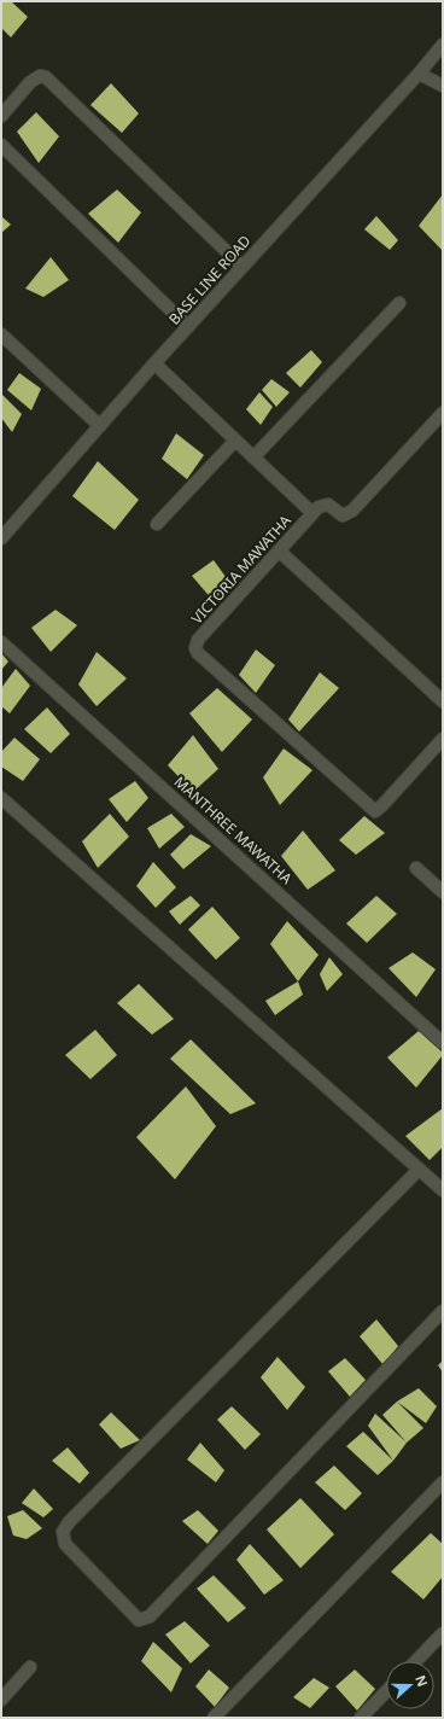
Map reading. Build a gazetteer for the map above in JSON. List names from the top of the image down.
{
  "streets": {
    "street": ["BASE LINE ROAD", "VICTORIA MAWATHA", "MANTHREE MAWATHA"]
  },
  "north": "right"
}
